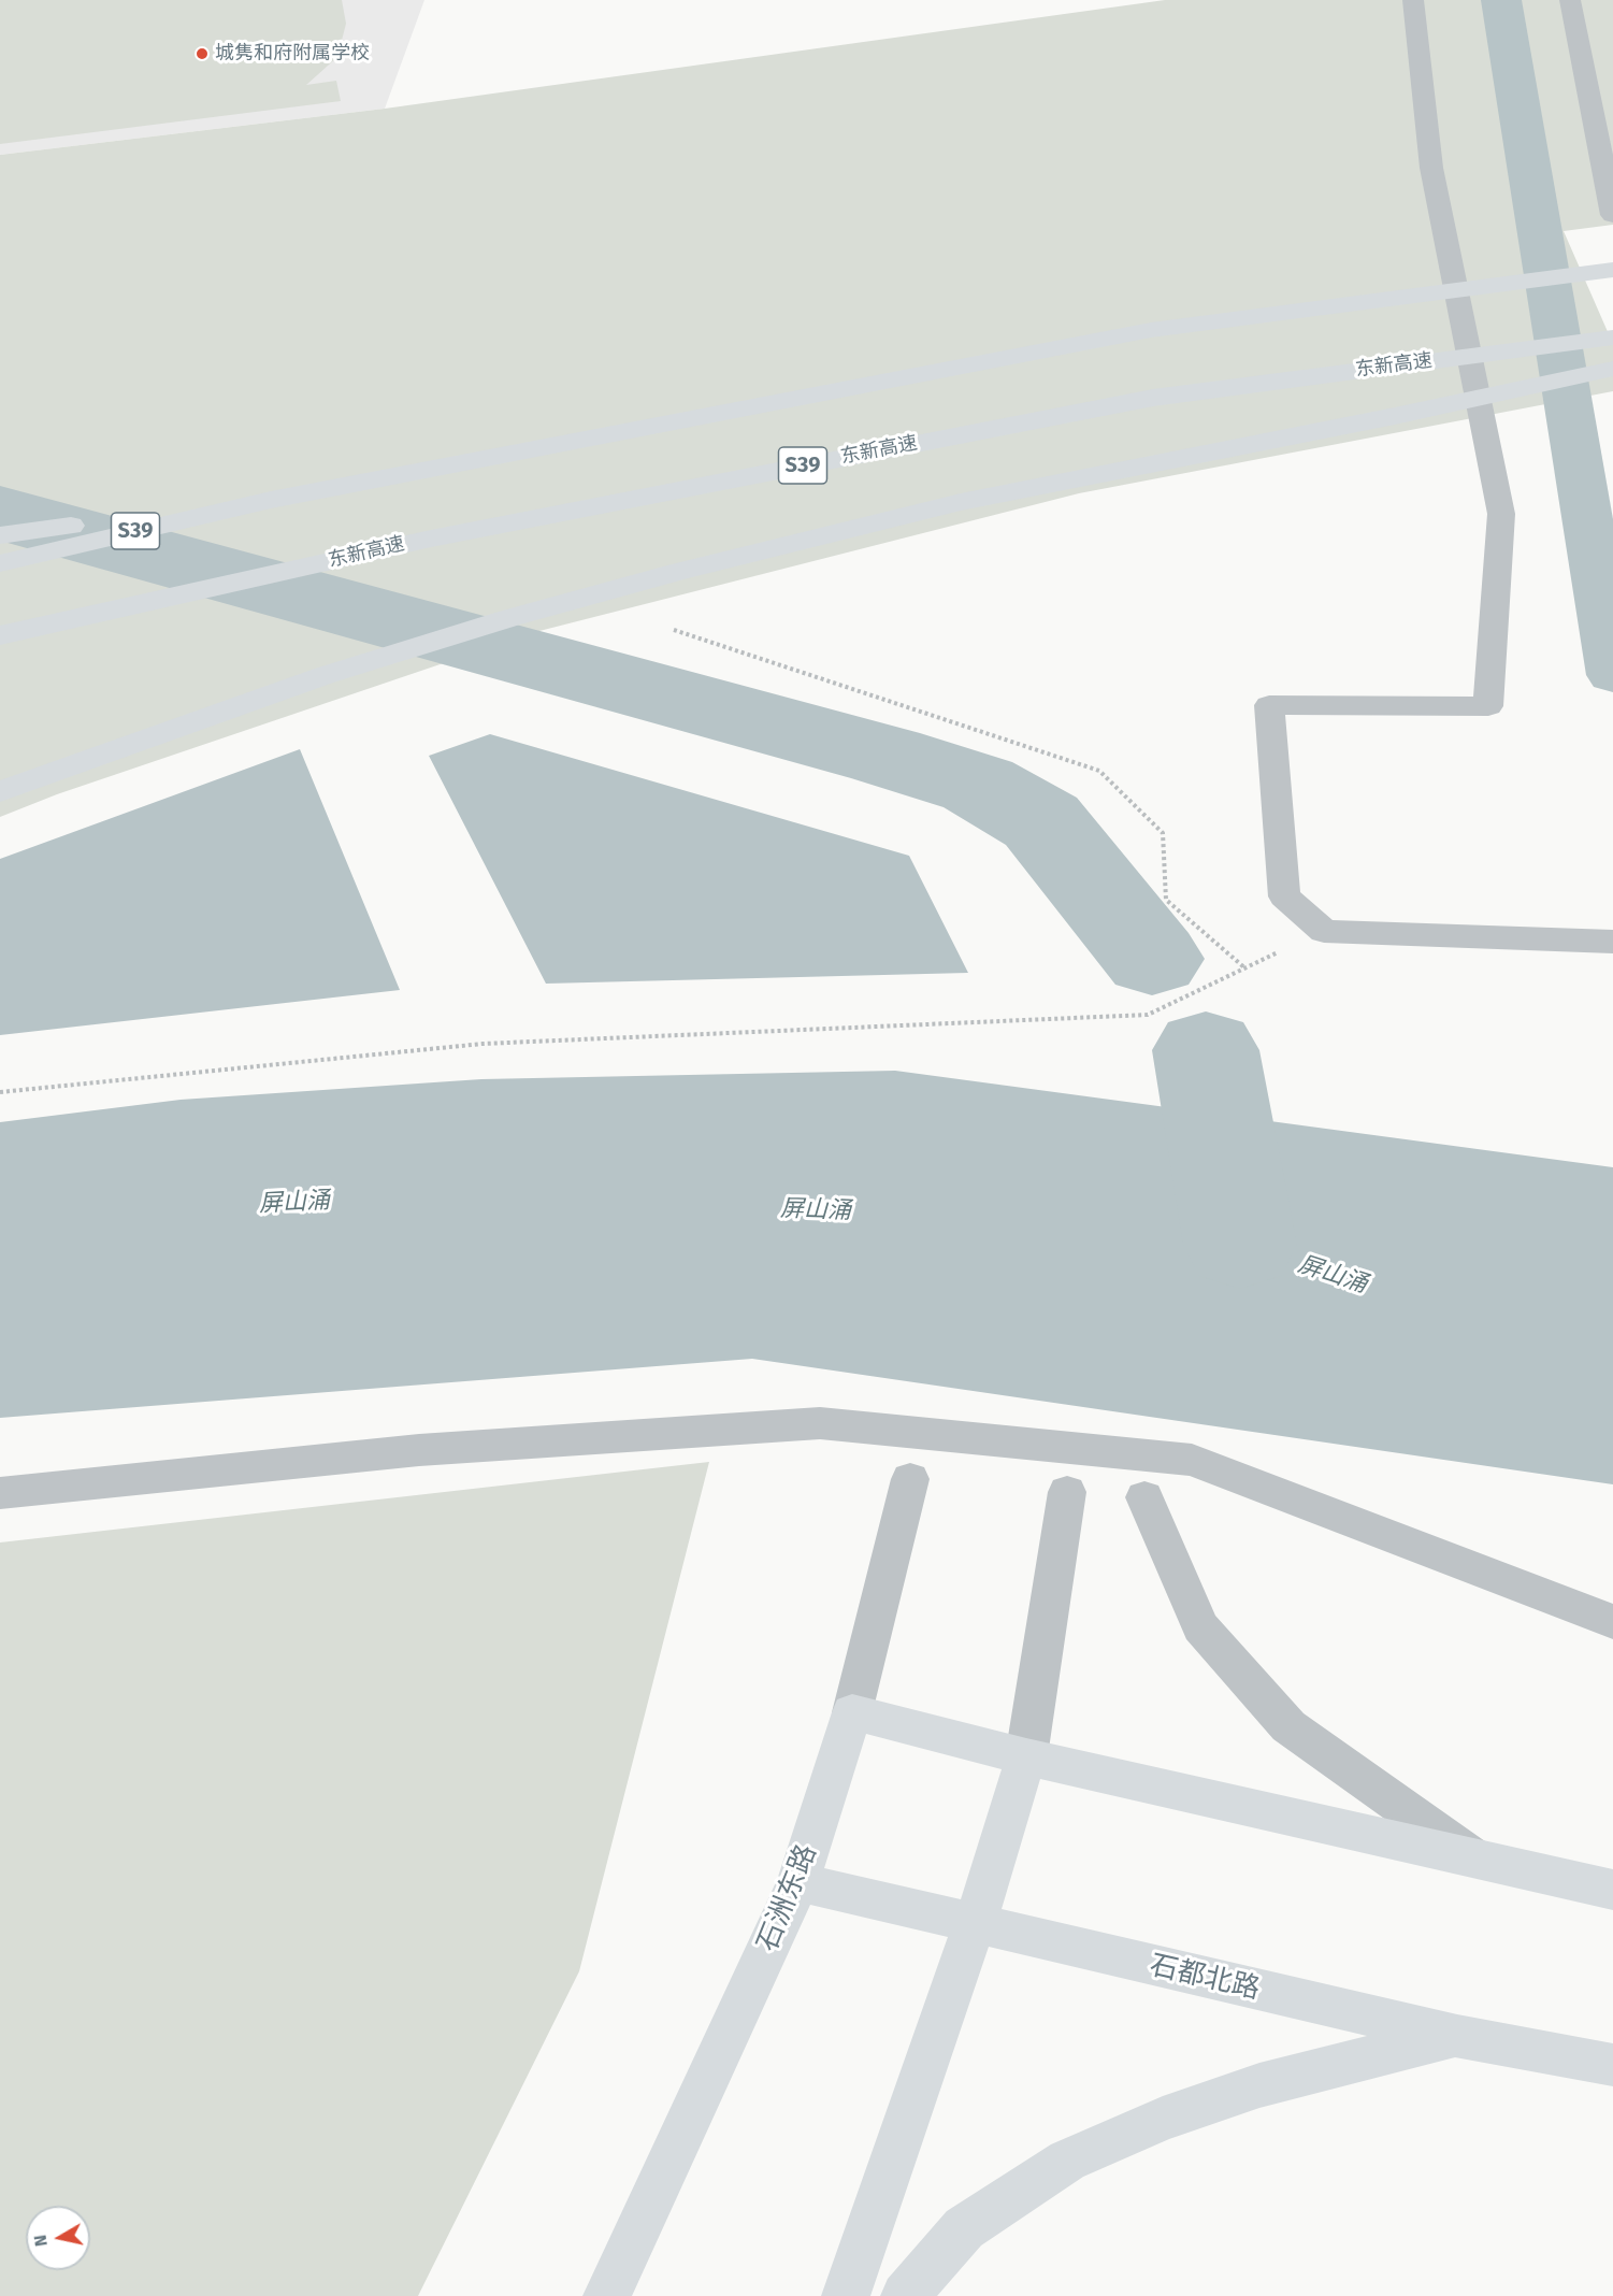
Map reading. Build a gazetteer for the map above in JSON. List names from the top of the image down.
{
  "streets": {
    "main road": [
      "东新高速",
      "S39",
      "石洲东路",
      "石都北路"
    ]
  },
  "crossings": [
    ["石洲东路", "石都北路"]
  ],
  "water": ["屏山涌"],
  "places": ["城隽和府附属学校"],
  "north": "left"
}
